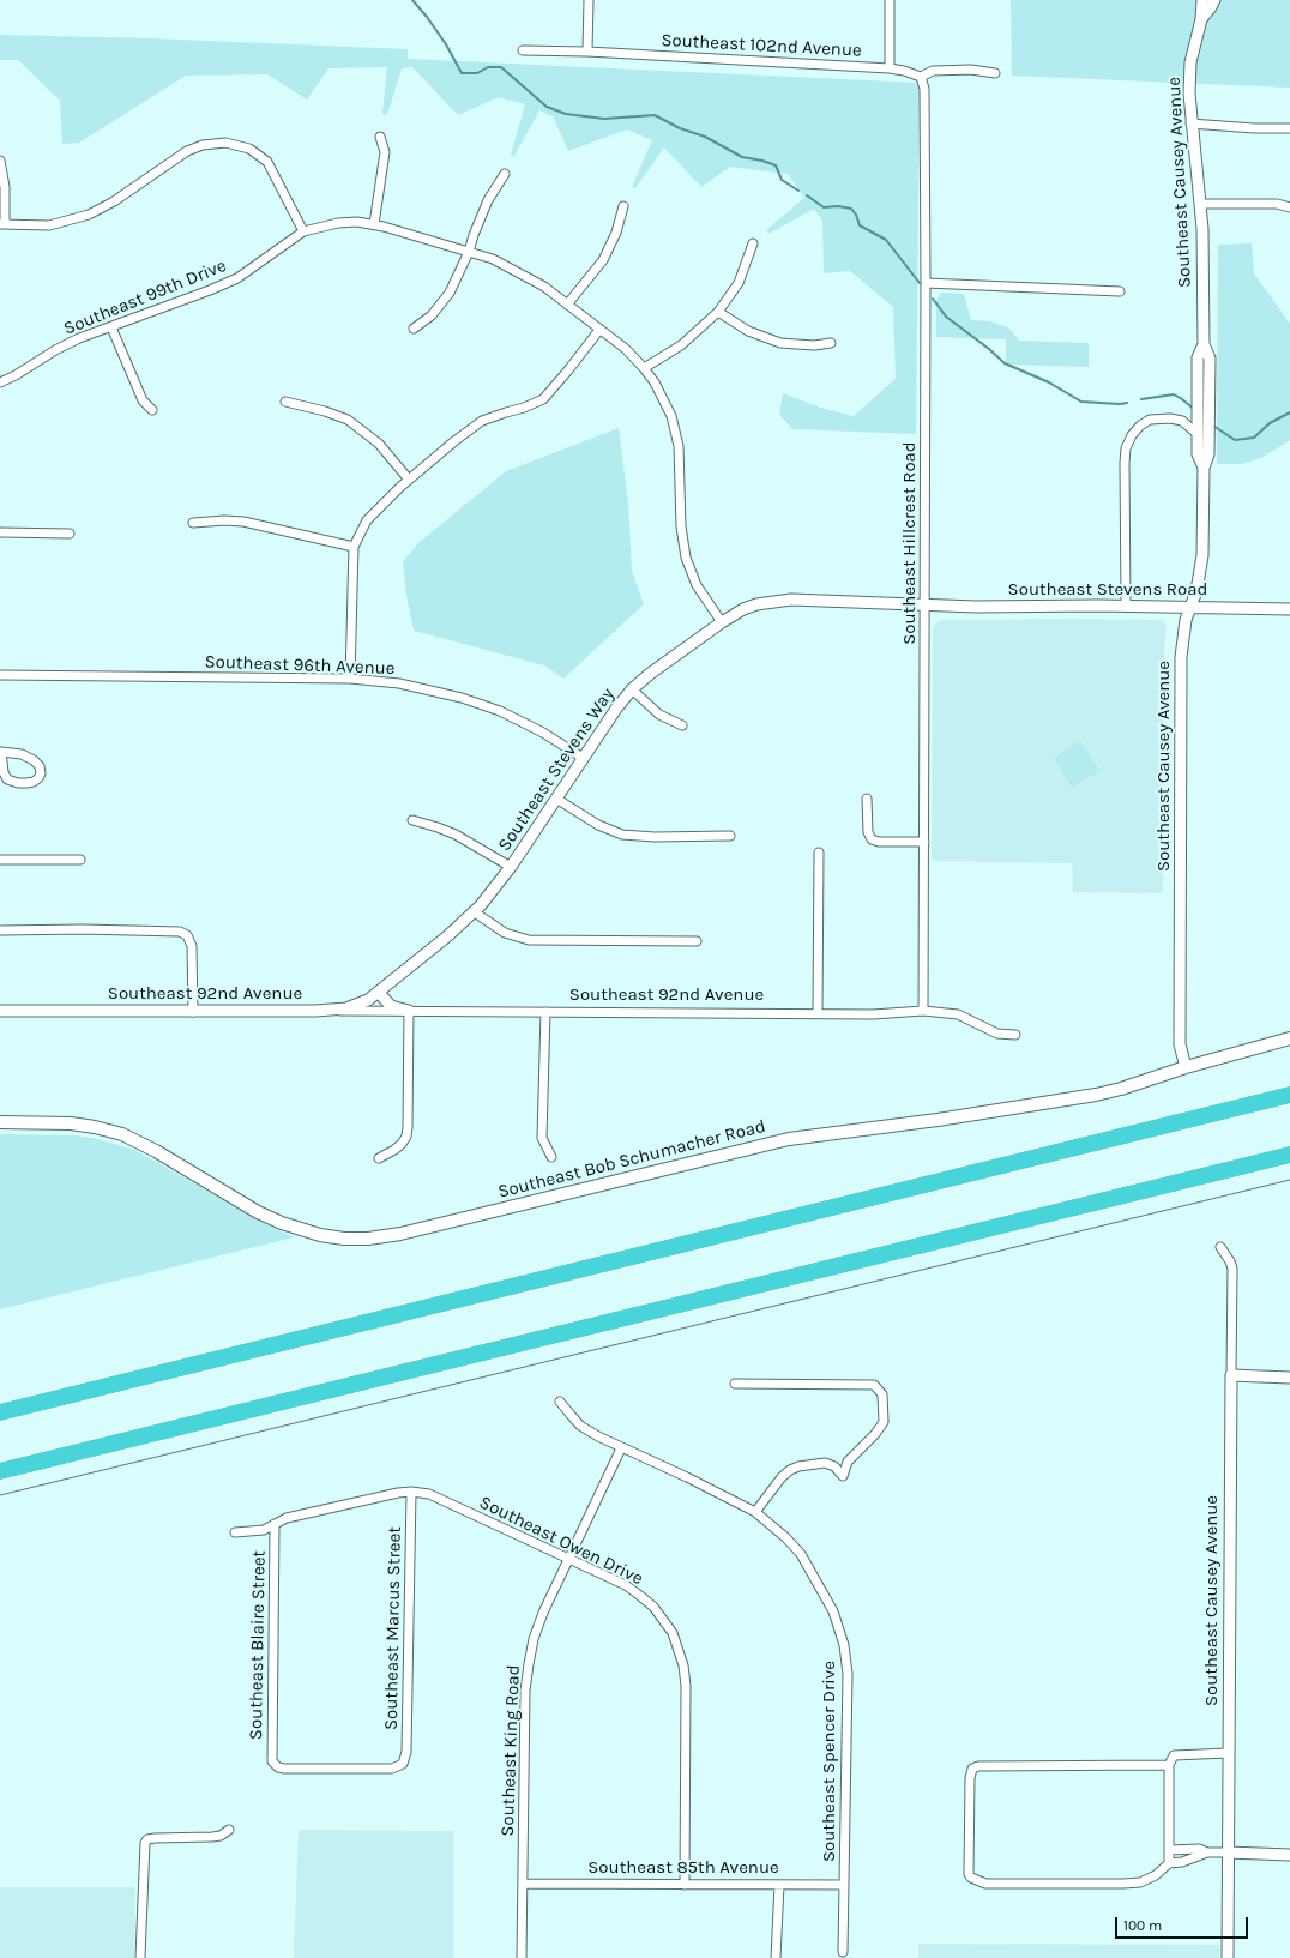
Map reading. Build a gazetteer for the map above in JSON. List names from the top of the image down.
{
  "streets": {
    "main road": ["Southeast Bob Schumacher Road"],
    "street": [
      "Southeast 102nd Avenue",
      "Southeast Causey Avenue",
      "Southeast 99th Drive",
      "Southeast Hillcrest Road",
      "Southeast Stevens Road",
      "Southeast 96th Avenue",
      "Southeast Stevens Way",
      "Southeast 92nd Avenue",
      "Southeast Owen Drive",
      "Southeast Marcus Street",
      "Southeast Blaire Street",
      "Southeast King Road",
      "Southeast Spencer Drive",
      "Southeast 85th Avenue"
    ]
  },
  "crossings": [
    ["Southeast 102nd Avenue", "Southeast Hillcrest Road"],
    ["Southeast Causey Avenue", "Southeast Stevens Road"],
    ["Southeast Causey Avenue", "Southeast Bob Schumacher Road"],
    ["Southeast 99th Drive", "Southeast Stevens Way"],
    ["Southeast Hillcrest Road", "Southeast Stevens Road"],
    ["Southeast Hillcrest Road", "Southeast Stevens Way"],
    ["Southeast Hillcrest Road", "Southeast 92nd Avenue"],
    ["Southeast Stevens Road", "Southeast Stevens Way"],
    ["Southeast 96th Avenue", "Southeast Stevens Way"],
    ["Southeast Stevens Way", "Southeast 92nd Avenue"],
    ["Southeast Owen Drive", "Southeast Marcus Street"],
    ["Southeast Owen Drive", "Southeast Blaire Street"],
    ["Southeast Owen Drive", "Southeast King Road"],
    ["Southeast Owen Drive", "Southeast 85th Avenue"],
    ["Southeast Marcus Street", "Southeast Blaire Street"],
    ["Southeast King Road", "Southeast Spencer Drive"],
    ["Southeast King Road", "Southeast 85th Avenue"],
    ["Southeast Spencer Drive", "Southeast 85th Avenue"]
  ],
  "scale_bar": "100 m"
}
